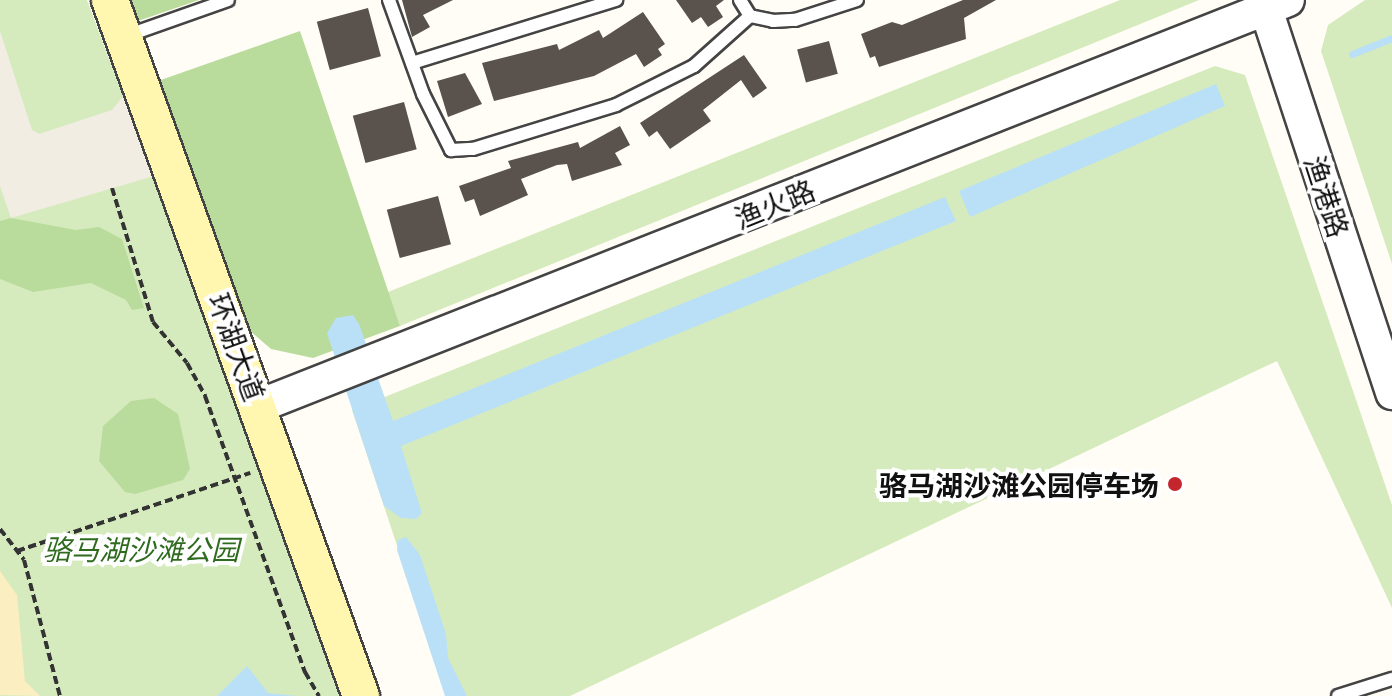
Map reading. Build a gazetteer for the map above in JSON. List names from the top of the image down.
{
  "streets": {
    "main road": ["环湖大道"],
    "street": ["渔港路", "渔火路"]
  },
  "crossings": [
    ["渔港路", "渔火路"],
    ["渔火路", "环湖大道"]
  ],
  "parks": ["骆马湖沙滩公园"],
  "places": ["骆马湖沙滩公园停车场"]
}
